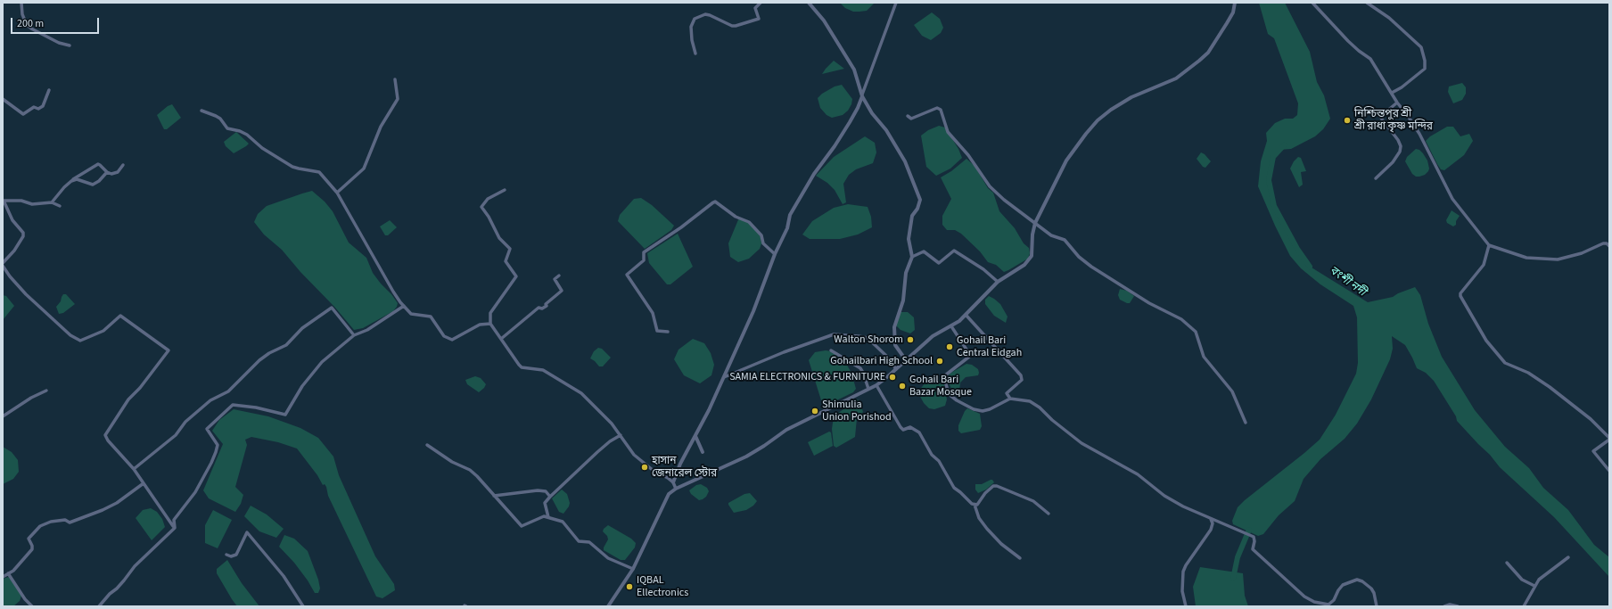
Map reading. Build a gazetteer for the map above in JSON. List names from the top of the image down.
{
  "water": ["বংশী নদী"],
  "places": [
    "নিশ্চিন্তপুর শ্রী শ্রী রাধা কৃষ্ণ মন্দির",
    "Walton Shorom",
    "Gohail Bari Central Eidgah",
    "Gohailbari High School",
    "SAMIA ELECTRONICS & FURNITURE",
    "Gohail Bari Bazar Mosque",
    "Shimulia Union Porishod",
    "হাসান জেনারেল স্টোর",
    "IQBAL Ellectronics"
  ],
  "scale_bar": "200 m"
}
